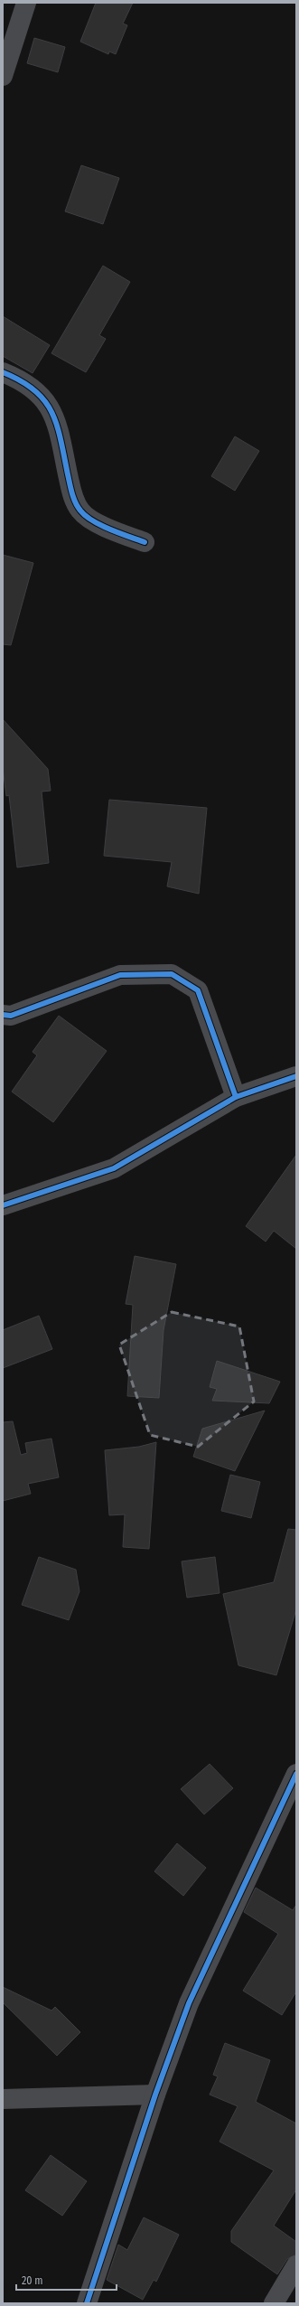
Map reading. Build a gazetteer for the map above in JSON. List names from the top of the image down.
{
  "scale_bar": "20 m"
}
